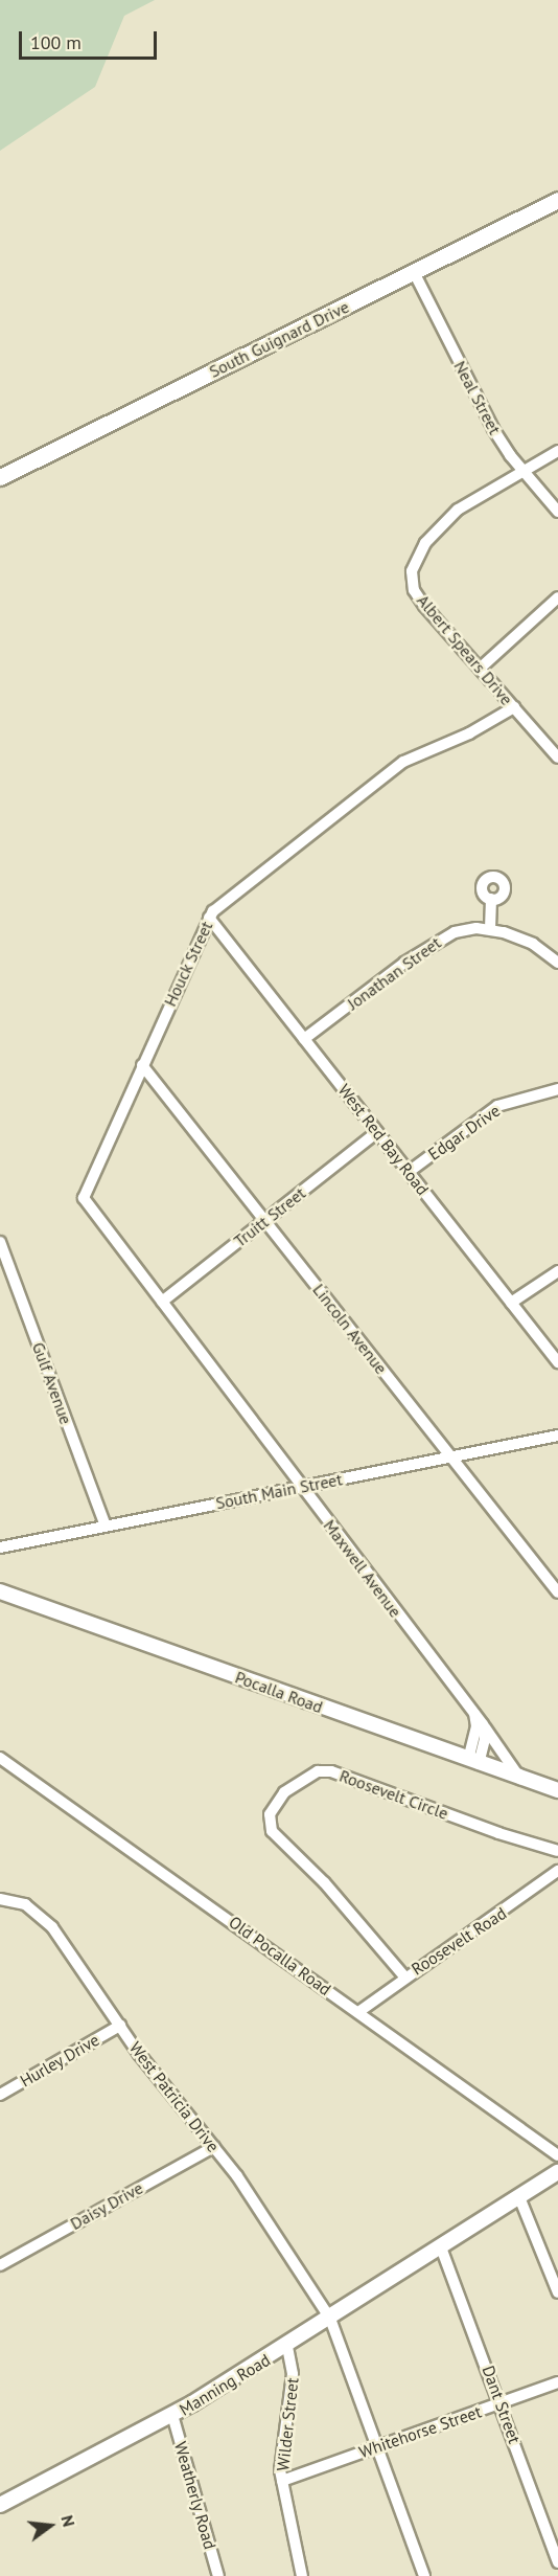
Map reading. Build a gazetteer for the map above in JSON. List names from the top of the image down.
{
  "streets": {
    "highway": ["South Guignard Drive"],
    "main road": ["Pocalla Road", "Manning Road"],
    "street": [
      "Neal Street",
      "Albert Spears Drive",
      "Houck Street",
      "Jonathan Street",
      "Edgar Drive",
      "West Red Bay Road",
      "Truitt Street",
      "Lincoln Avenue",
      "Gulf Avenue",
      "South Main Street",
      "Maxwell Avenue",
      "Roosevelt Circle",
      "Roosevelt Road",
      "Old Pocalla Road",
      "Hurley Drive",
      "West Patricia Drive",
      "Daisy Drive",
      "Dant Street",
      "Wilder Street",
      "Whitehorse Street",
      "Weatherly Road"
    ]
  },
  "crossings": [
    ["South Guignard Drive", "Neal Street"],
    ["Neal Street", "Albert Spears Drive"],
    ["Albert Spears Drive", "Houck Street"],
    ["Houck Street", "West Red Bay Road"],
    ["Houck Street", "Truitt Street"],
    ["Houck Street", "Lincoln Avenue"],
    ["Houck Street", "Maxwell Avenue"],
    ["Jonathan Street", "West Red Bay Road"],
    ["Edgar Drive", "West Red Bay Road"],
    ["West Red Bay Road", "Truitt Street"],
    ["Truitt Street", "Lincoln Avenue"],
    ["Truitt Street", "Maxwell Avenue"],
    ["Lincoln Avenue", "South Main Street"],
    ["Gulf Avenue", "South Main Street"],
    ["South Main Street", "Maxwell Avenue"],
    ["Maxwell Avenue", "Pocalla Road"],
    ["Roosevelt Circle", "Roosevelt Road"],
    ["Roosevelt Road", "Old Pocalla Road"],
    ["Hurley Drive", "West Patricia Drive"],
    ["West Patricia Drive", "Daisy Drive"],
    ["West Patricia Drive", "Manning Road"],
    ["West Patricia Drive", "Whitehorse Street"],
    ["Manning Road", "Dant Street"],
    ["Manning Road", "Wilder Street"],
    ["Manning Road", "Weatherly Road"],
    ["Dant Street", "Whitehorse Street"],
    ["Wilder Street", "Whitehorse Street"]
  ],
  "scale_bar": "100 m",
  "north": "right"
}
